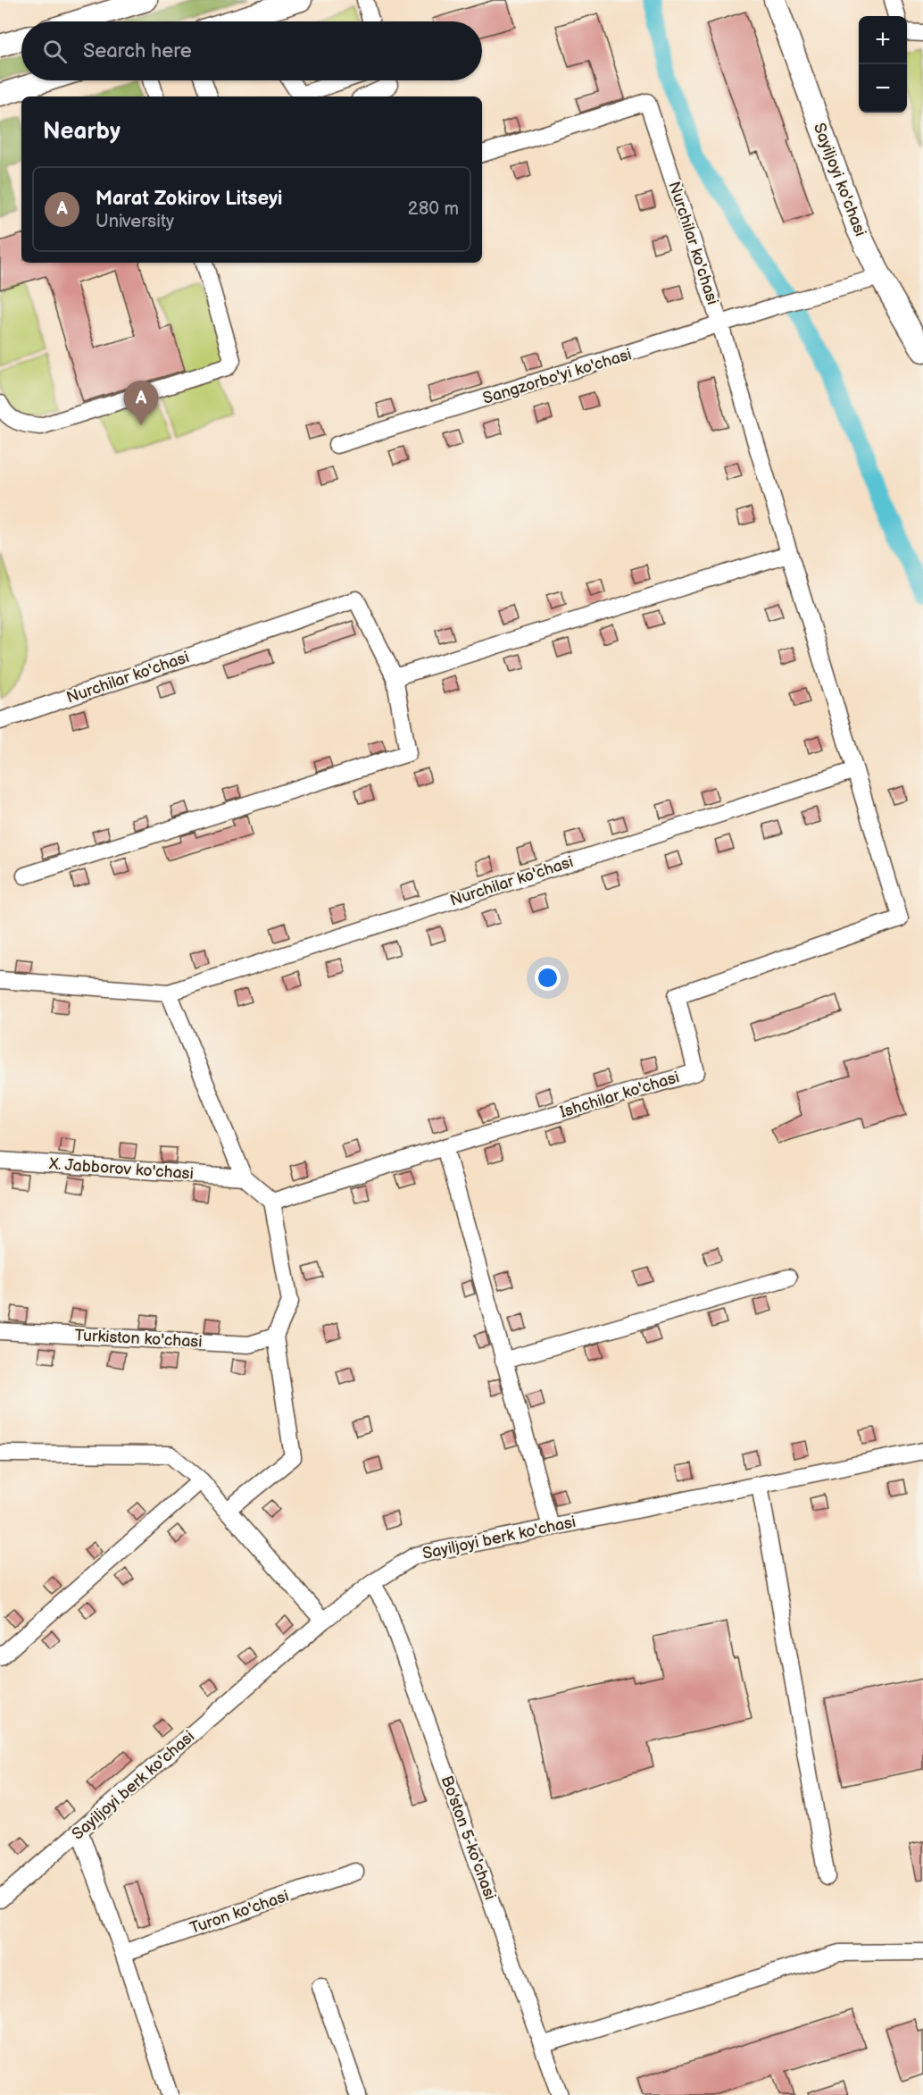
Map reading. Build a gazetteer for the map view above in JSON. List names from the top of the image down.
{
  "streets": {
    "main road": ["Sayiljoyi ko'chasi"],
    "street": [
      "Nurchilar ko'chasi",
      "Sangzorbo'yi ko'chasi",
      "Ishchilar ko'chasi",
      "X. Jabborov ko'chasi",
      "Turkiston ko'chasi",
      "Sayiljoyi berk ko'chasi",
      "Bo'ston 5-ko'chasi",
      "Turon ko'chasi"
    ]
  },
  "crossings": [
    ["Sayiljoyi ko'chasi", "Sangzorbo'yi ko'chasi"],
    ["Nurchilar ko'chasi", "Sangzorbo'yi ko'chasi"],
    ["Nurchilar ko'chasi", "Ishchilar ko'chasi"],
    ["Sayiljoyi berk ko'chasi", "Bo'ston 5-ko'chasi"]
  ],
  "page": {
    "map_buttons": ["+", "−"],
    "search": "Search here",
    "heading": "Nearby",
    "list": [
      {
        "mark": "A",
        "name": "Marat Zokirov Litseyi",
        "note": "University",
        "value": "280 m"
      }
    ],
    "pins": "A"
  }
}
